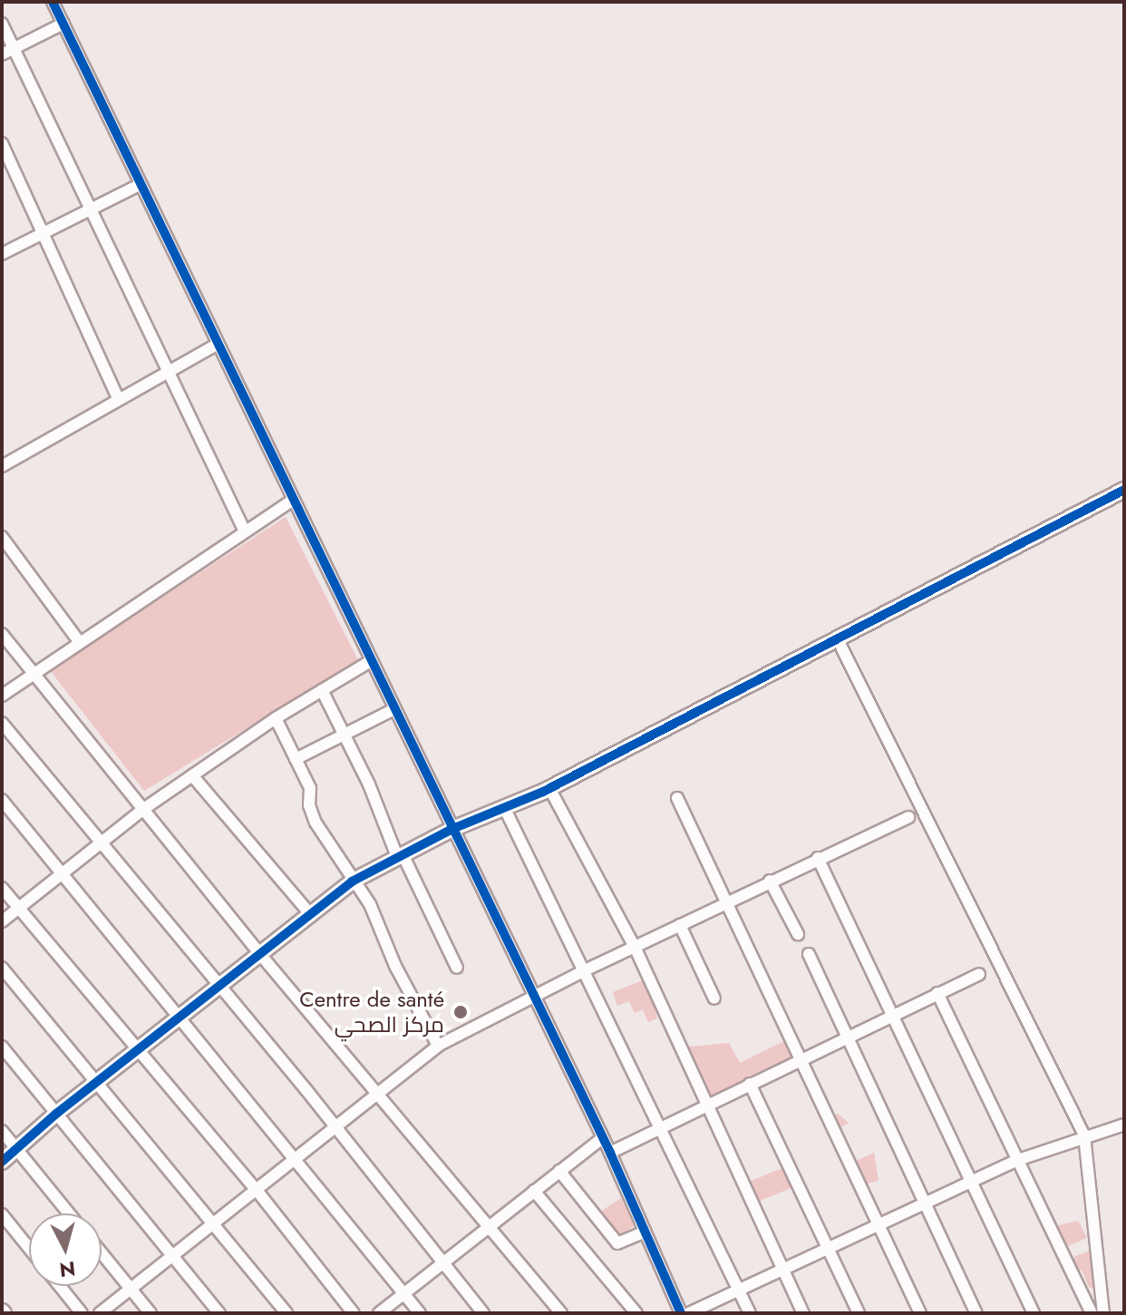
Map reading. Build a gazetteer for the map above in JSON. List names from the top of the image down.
{
  "places": ["Centre de santé مركز الصحي"],
  "north": "bottom"
}
